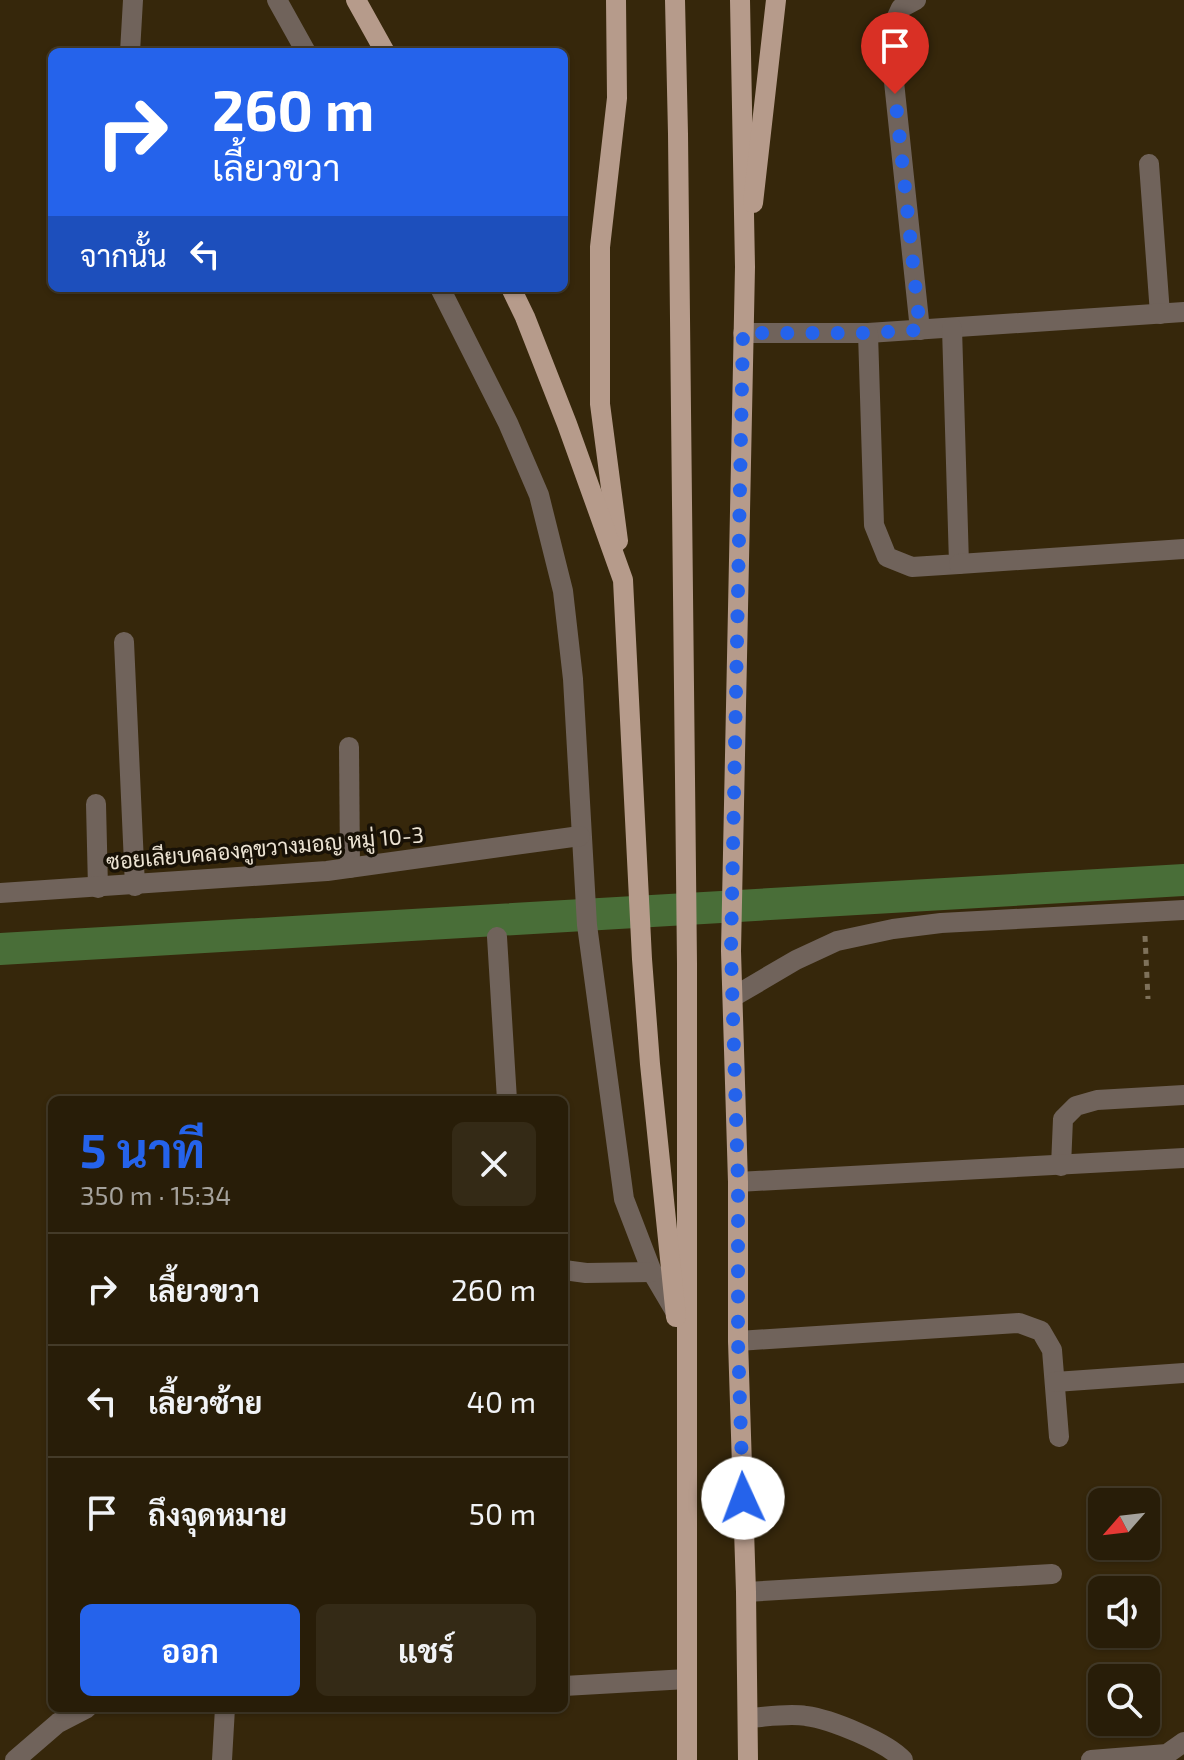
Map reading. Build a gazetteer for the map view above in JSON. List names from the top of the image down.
{
  "streets": {
    "street": ["ซอยเลียบคลองคูขวางมอญ หมู่ 10-3"]
  },
  "north": "bottom left",
  "page": {
    "turn": ["260 m", "เลี้ยวขวา"],
    "then": "จากนั้น",
    "heading": ["5 นาที", "350 m · 15:34"],
    "list": [
      {
        "name": "เลี้ยวขวา",
        "value": "260 m"
      },
      {
        "name": "เลี้ยวซ้าย",
        "value": "40 m"
      },
      {
        "name": "ถึงจุดหมาย",
        "value": "50 m"
      }
    ],
    "buttons": ["ออก", "แชร์"]
  }
}
